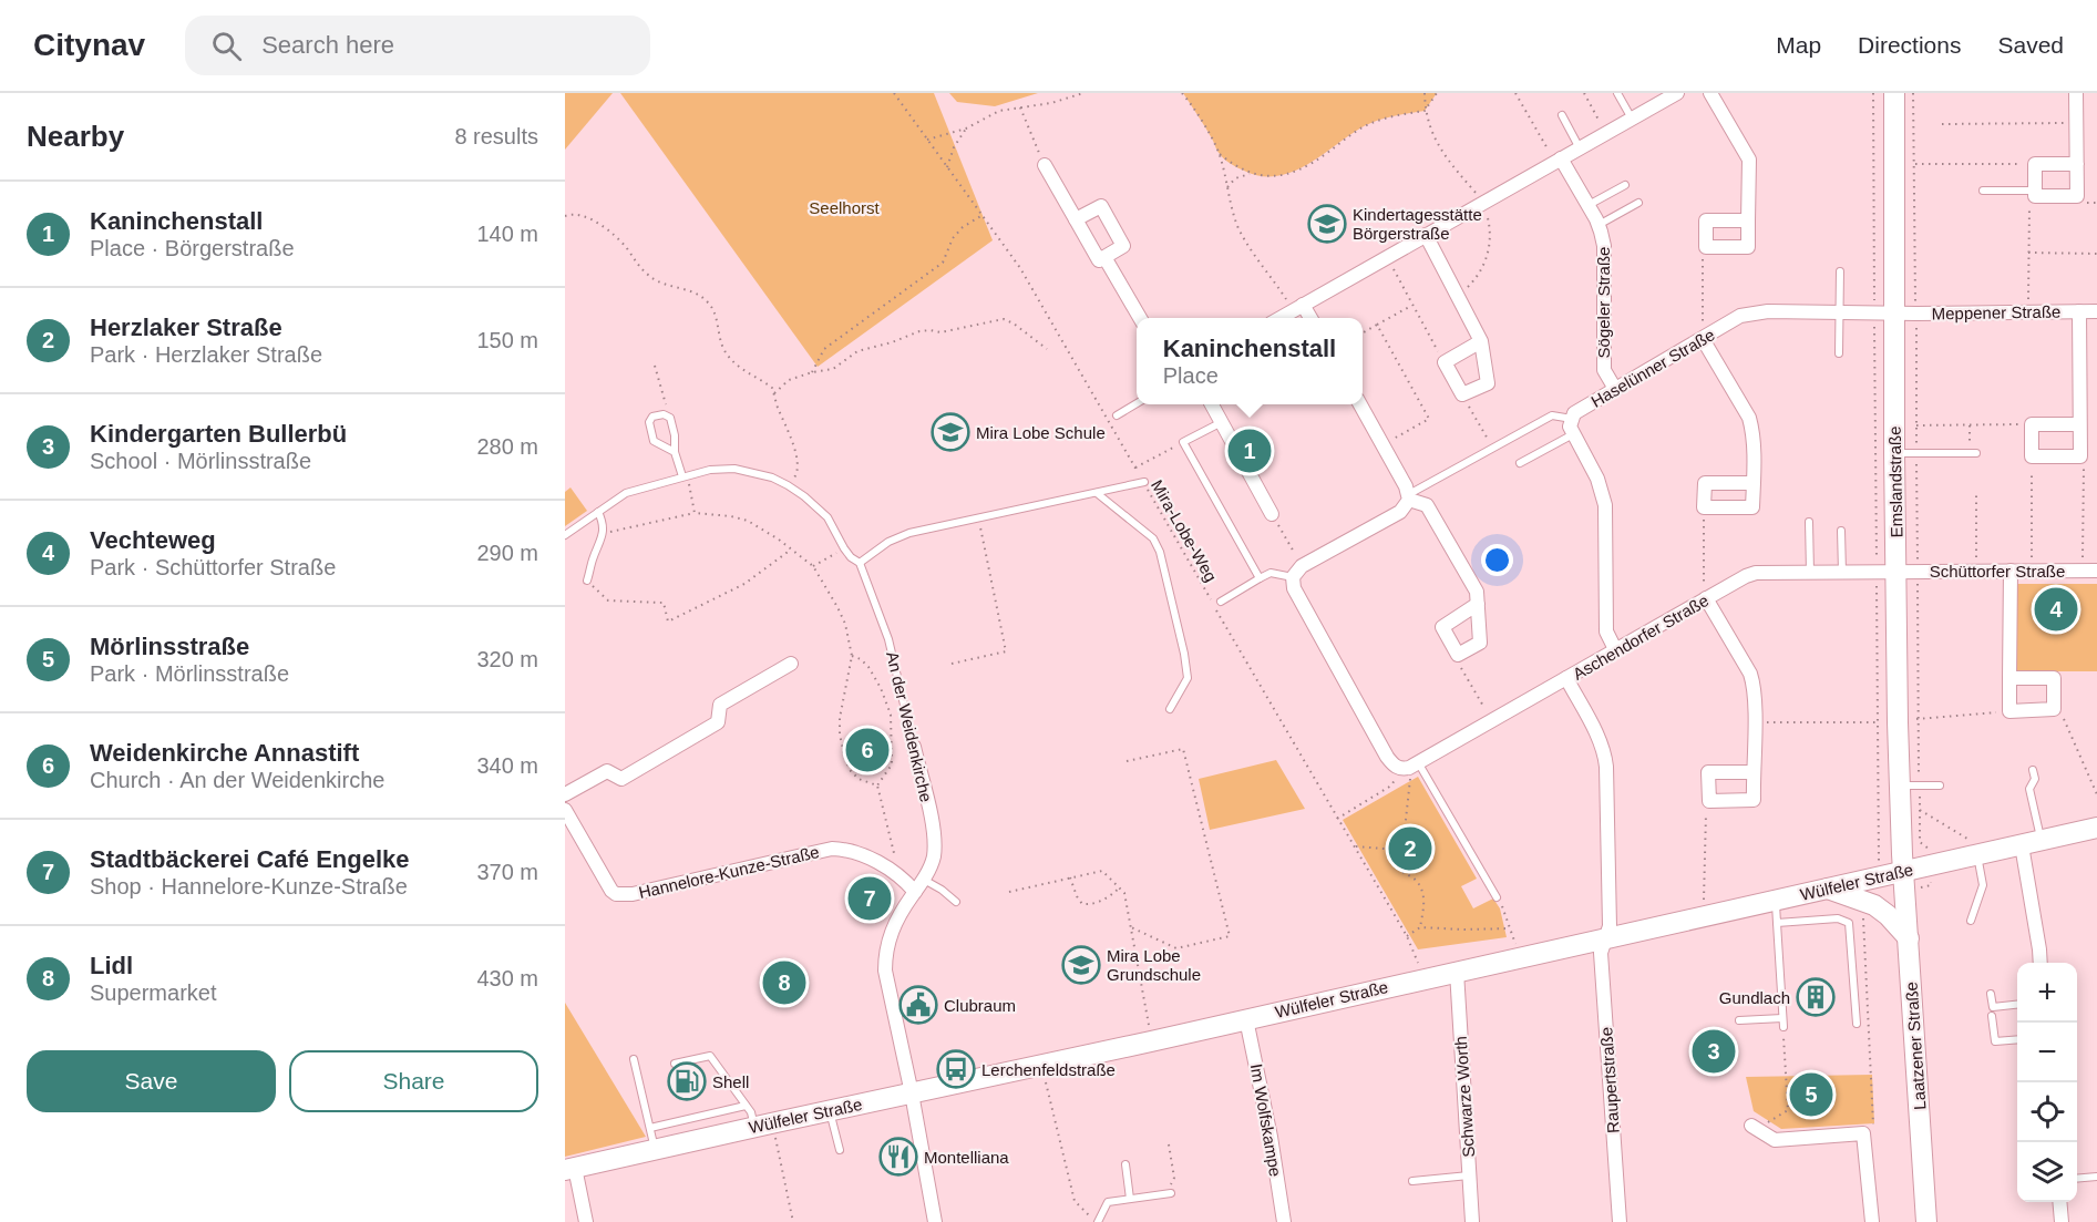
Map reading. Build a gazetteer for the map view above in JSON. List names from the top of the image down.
{
  "streets": {
    "main road": ["Emslandstraße", "Wülfeler Straße", "Laatzener Straße"],
    "street": [
      "Sögeler Straße",
      "Meppener Straße",
      "Haselünner Straße",
      "Schüttorfer Straße",
      "Aschendorfer Straße",
      "An der Weidenkirche",
      "Hannelore-Kunze-Straße",
      "Raupertstraße",
      "Schwarze Worth",
      "Im Wolfskampe"
    ],
    "path": ["Mira-Lobe-Weg"]
  },
  "crossings": [
    ["Sögeler Straße", "Haselünner Straße"],
    ["Meppener Straße", "Haselünner Straße"],
    ["Meppener Straße", "Emslandstraße"],
    ["Haselünner Straße", "Emslandstraße"],
    ["Emslandstraße", "Schüttorfer Straße"],
    ["Emslandstraße", "Aschendorfer Straße"],
    ["Emslandstraße", "Wülfeler Straße"],
    ["Emslandstraße", "Laatzener Straße"],
    ["Mira-Lobe-Weg", "Wülfeler Straße"],
    ["Schüttorfer Straße", "Aschendorfer Straße"],
    ["Aschendorfer Straße", "Wülfeler Straße"],
    ["Aschendorfer Straße", "Raupertstraße"],
    ["An der Weidenkirche", "Hannelore-Kunze-Straße"],
    ["Wülfeler Straße", "Laatzener Straße"],
    ["Wülfeler Straße", "Raupertstraße"],
    ["Wülfeler Straße", "Schwarze Worth"],
    ["Wülfeler Straße", "Im Wolfskampe"]
  ],
  "parks": ["Seelhorst"],
  "places": {
    "school or university": ["Kindertagesstätte Börgerstraße", "Mira Lobe Schule", "Mira Lobe Grundschule"],
    "building": ["Gundlach"],
    "public building": ["Clubraum"],
    "bus stop": ["Lerchenfeldstraße"],
    "fuel station": ["Shell"],
    "restaurant": ["Montelliana"]
  },
  "page": {
    "header": "Citynav",
    "search": "Search here",
    "nav": ["Map", "Directions", "Saved"],
    "heading": ["Nearby", "8 results"],
    "list": [
      {
        "mark": "1",
        "name": "Kaninchenstall",
        "note": "Place · Börgerstraße",
        "value": "140 m"
      },
      {
        "mark": "2",
        "name": "Herzlaker Straße",
        "note": "Park · Herzlaker Straße",
        "value": "150 m"
      },
      {
        "mark": "3",
        "name": "Kindergarten Bullerbü",
        "note": "School · Mörlinsstraße",
        "value": "280 m"
      },
      {
        "mark": "4",
        "name": "Vechteweg",
        "note": "Park · Schüttorfer Straße",
        "value": "290 m"
      },
      {
        "mark": "5",
        "name": "Mörlinsstraße",
        "note": "Park · Mörlinsstraße",
        "value": "320 m"
      },
      {
        "mark": "6",
        "name": "Weidenkirche Annastift",
        "note": "Church · An der Weidenkirche",
        "value": "340 m"
      },
      {
        "mark": "7",
        "name": "Stadtbäckerei Café Engelke",
        "note": "Shop · Hannelore-Kunze-Straße",
        "value": "370 m"
      },
      {
        "mark": "8",
        "name": "Lidl",
        "note": "Supermarket",
        "value": "430 m"
      }
    ],
    "popup": ["Kaninchenstall", "Place"],
    "pins": [
      "1",
      "4",
      "6",
      "2",
      "7",
      "8",
      "3",
      "5"
    ],
    "map_buttons": ["+", "−"],
    "buttons": ["Save", "Share"]
  }
}
